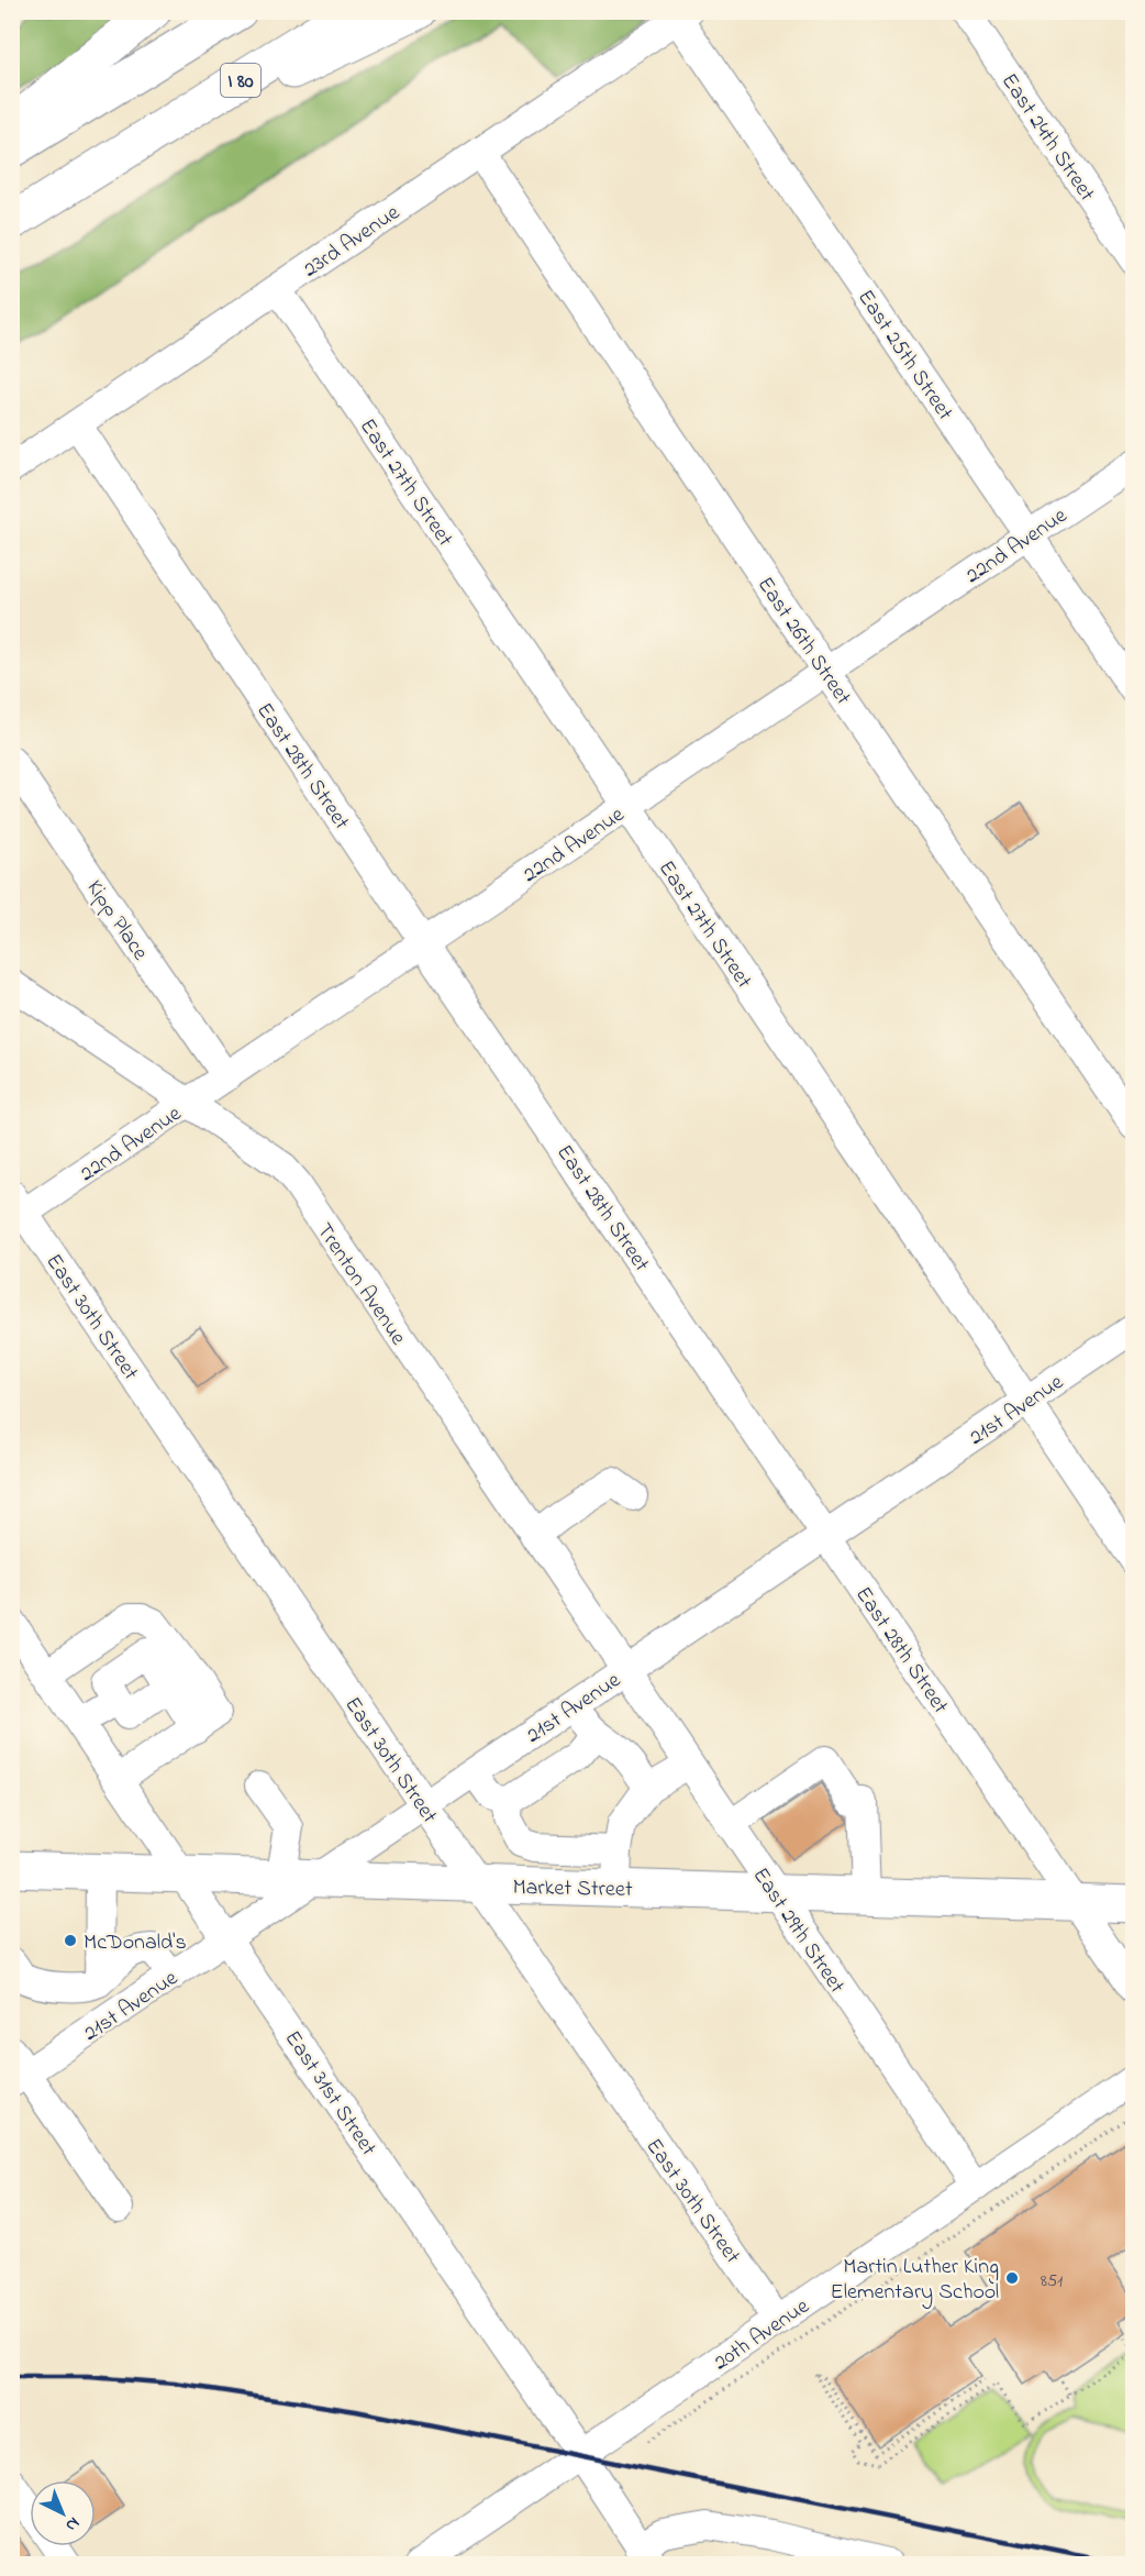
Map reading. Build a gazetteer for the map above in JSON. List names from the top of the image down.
{
  "streets": {
    "main road": ["I 80", "Market Street"],
    "street": [
      "East 24th Street",
      "23rd Avenue",
      "East 25th Street",
      "East 27th Street",
      "22nd Avenue",
      "East 26th Street",
      "East 28th Street",
      "Kipp Place",
      "Trenton Avenue",
      "East 30th Street",
      "21st Avenue",
      "East 29th Street",
      "East 31st Street",
      "20th Avenue"
    ]
  },
  "crossings": [
    ["23rd Avenue", "East 25th Street"],
    ["23rd Avenue", "East 27th Street"],
    ["23rd Avenue", "East 26th Street"],
    ["23rd Avenue", "East 28th Street"],
    ["East 25th Street", "22nd Avenue"],
    ["East 27th Street", "22nd Avenue"],
    ["East 27th Street", "21st Avenue"],
    ["22nd Avenue", "East 26th Street"],
    ["22nd Avenue", "East 28th Street"],
    ["22nd Avenue", "Kipp Place"],
    ["22nd Avenue", "Trenton Avenue"],
    ["22nd Avenue", "East 30th Street"],
    ["East 28th Street", "21st Avenue"],
    ["East 28th Street", "Market Street"],
    ["Trenton Avenue", "21st Avenue"],
    ["Trenton Avenue", "East 29th Street"],
    ["East 30th Street", "21st Avenue"],
    ["East 30th Street", "Market Street"],
    ["East 30th Street", "20th Avenue"],
    ["21st Avenue", "Market Street"],
    ["21st Avenue", "East 29th Street"],
    ["21st Avenue", "East 31st Street"],
    ["Market Street", "East 29th Street"],
    ["Market Street", "East 31st Street"],
    ["East 29th Street", "20th Avenue"],
    ["East 31st Street", "20th Avenue"]
  ],
  "places": ["McDonald's", "Martin Luther King Elementary School"],
  "house_numbers": ["851"],
  "north": "bottom right"
}
